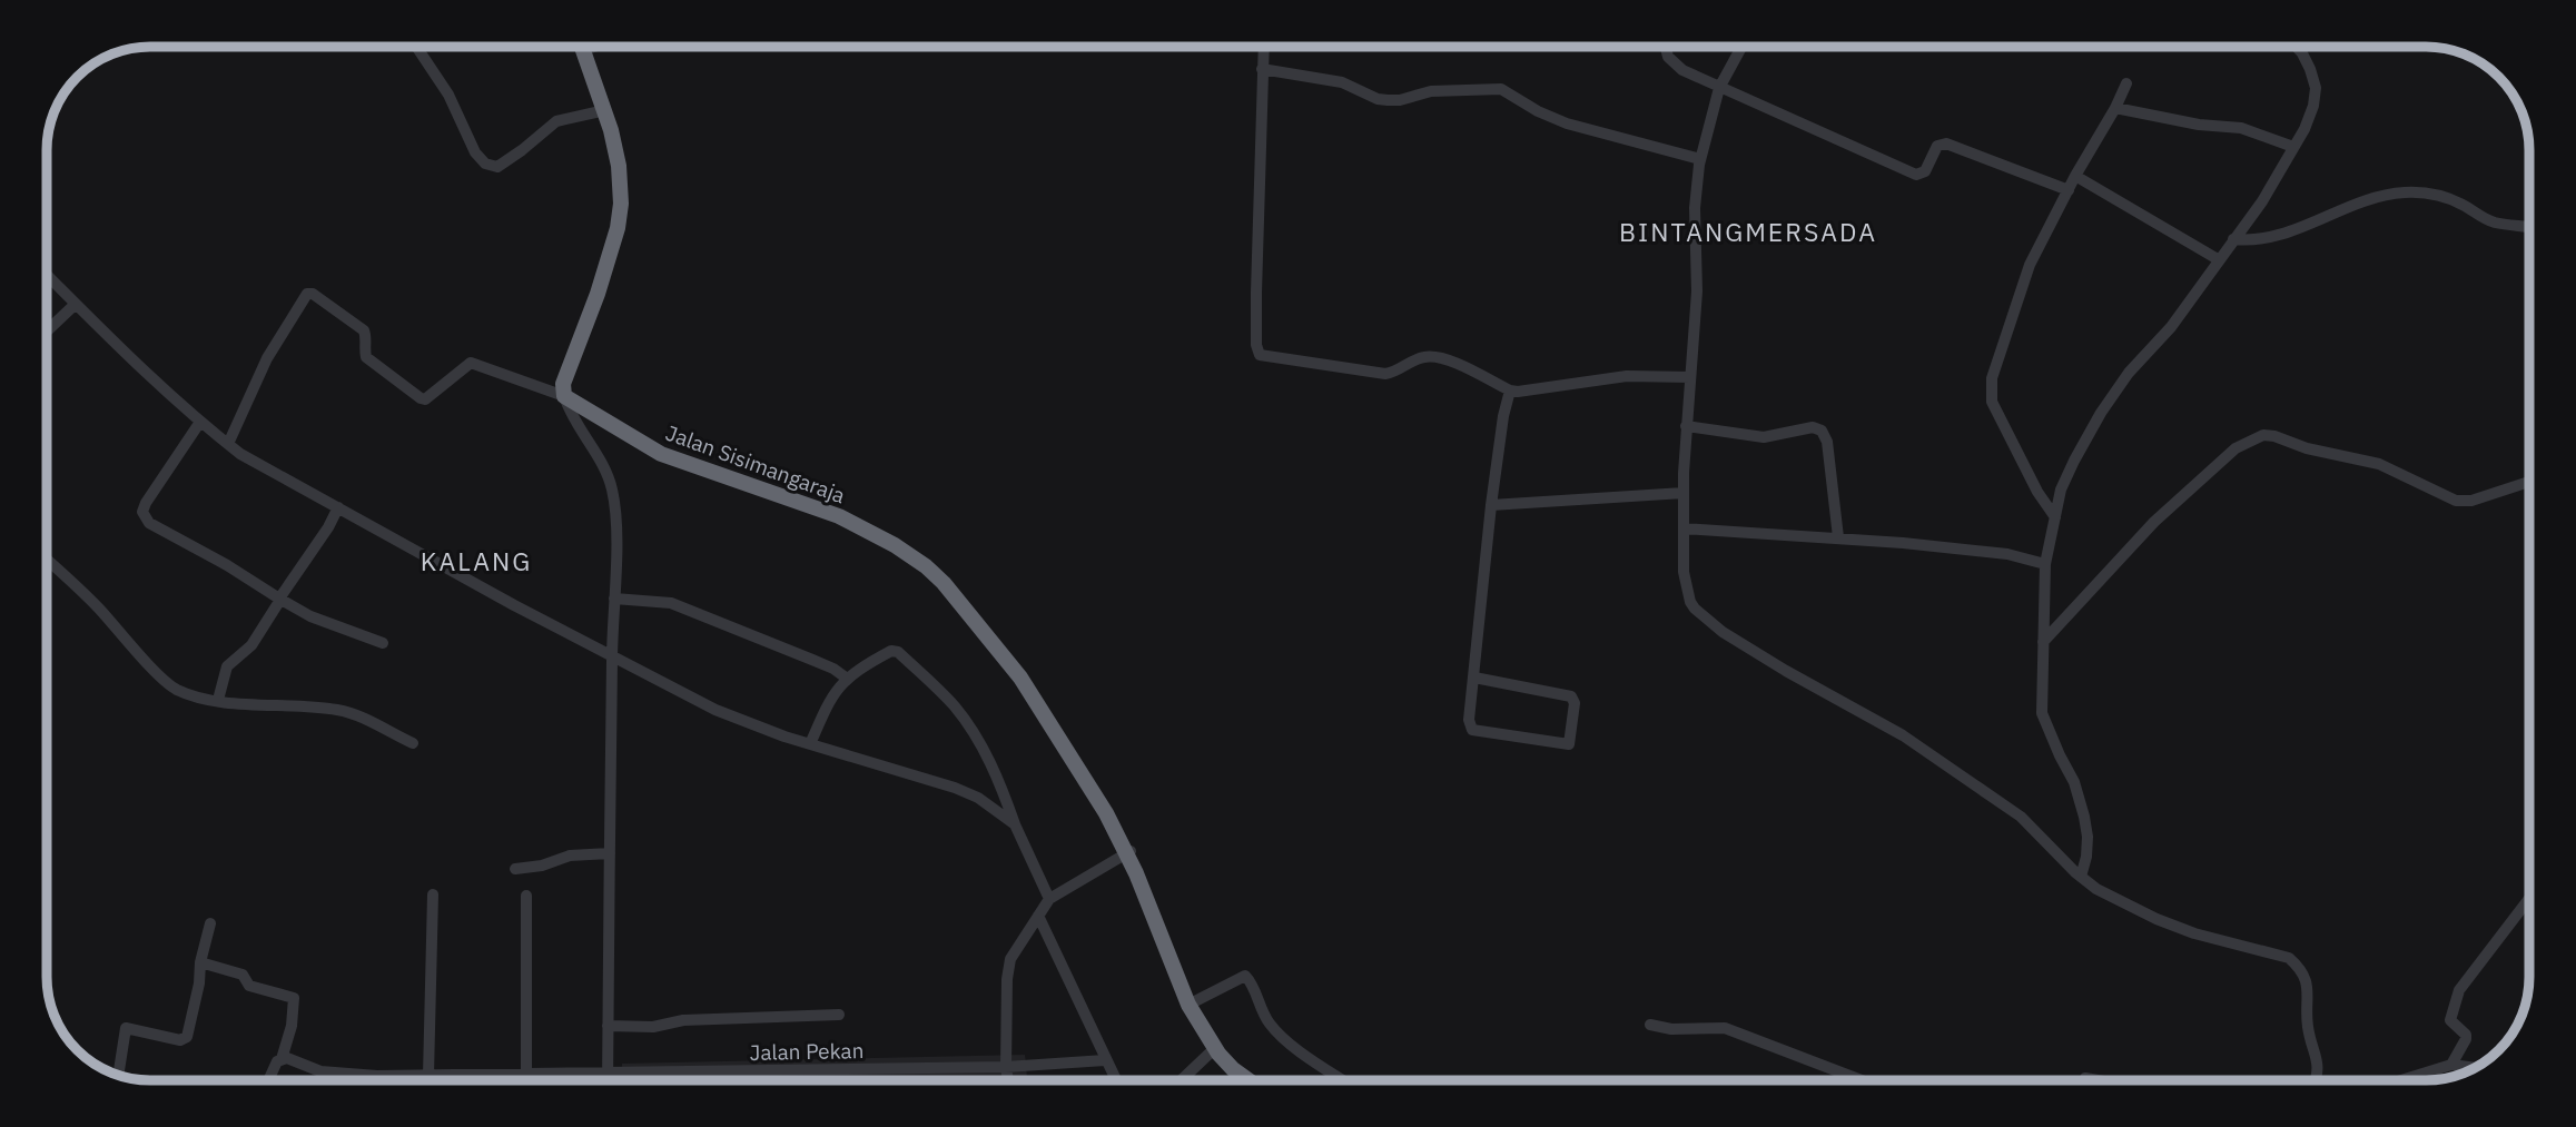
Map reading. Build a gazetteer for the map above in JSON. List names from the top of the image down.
{
  "streets": {
    "highway": ["Jalan Sisimangaraja"],
    "street": ["Jalan Pekan"]
  },
  "districts": ["BINTANGMERSADA", "KALANG"]
}
